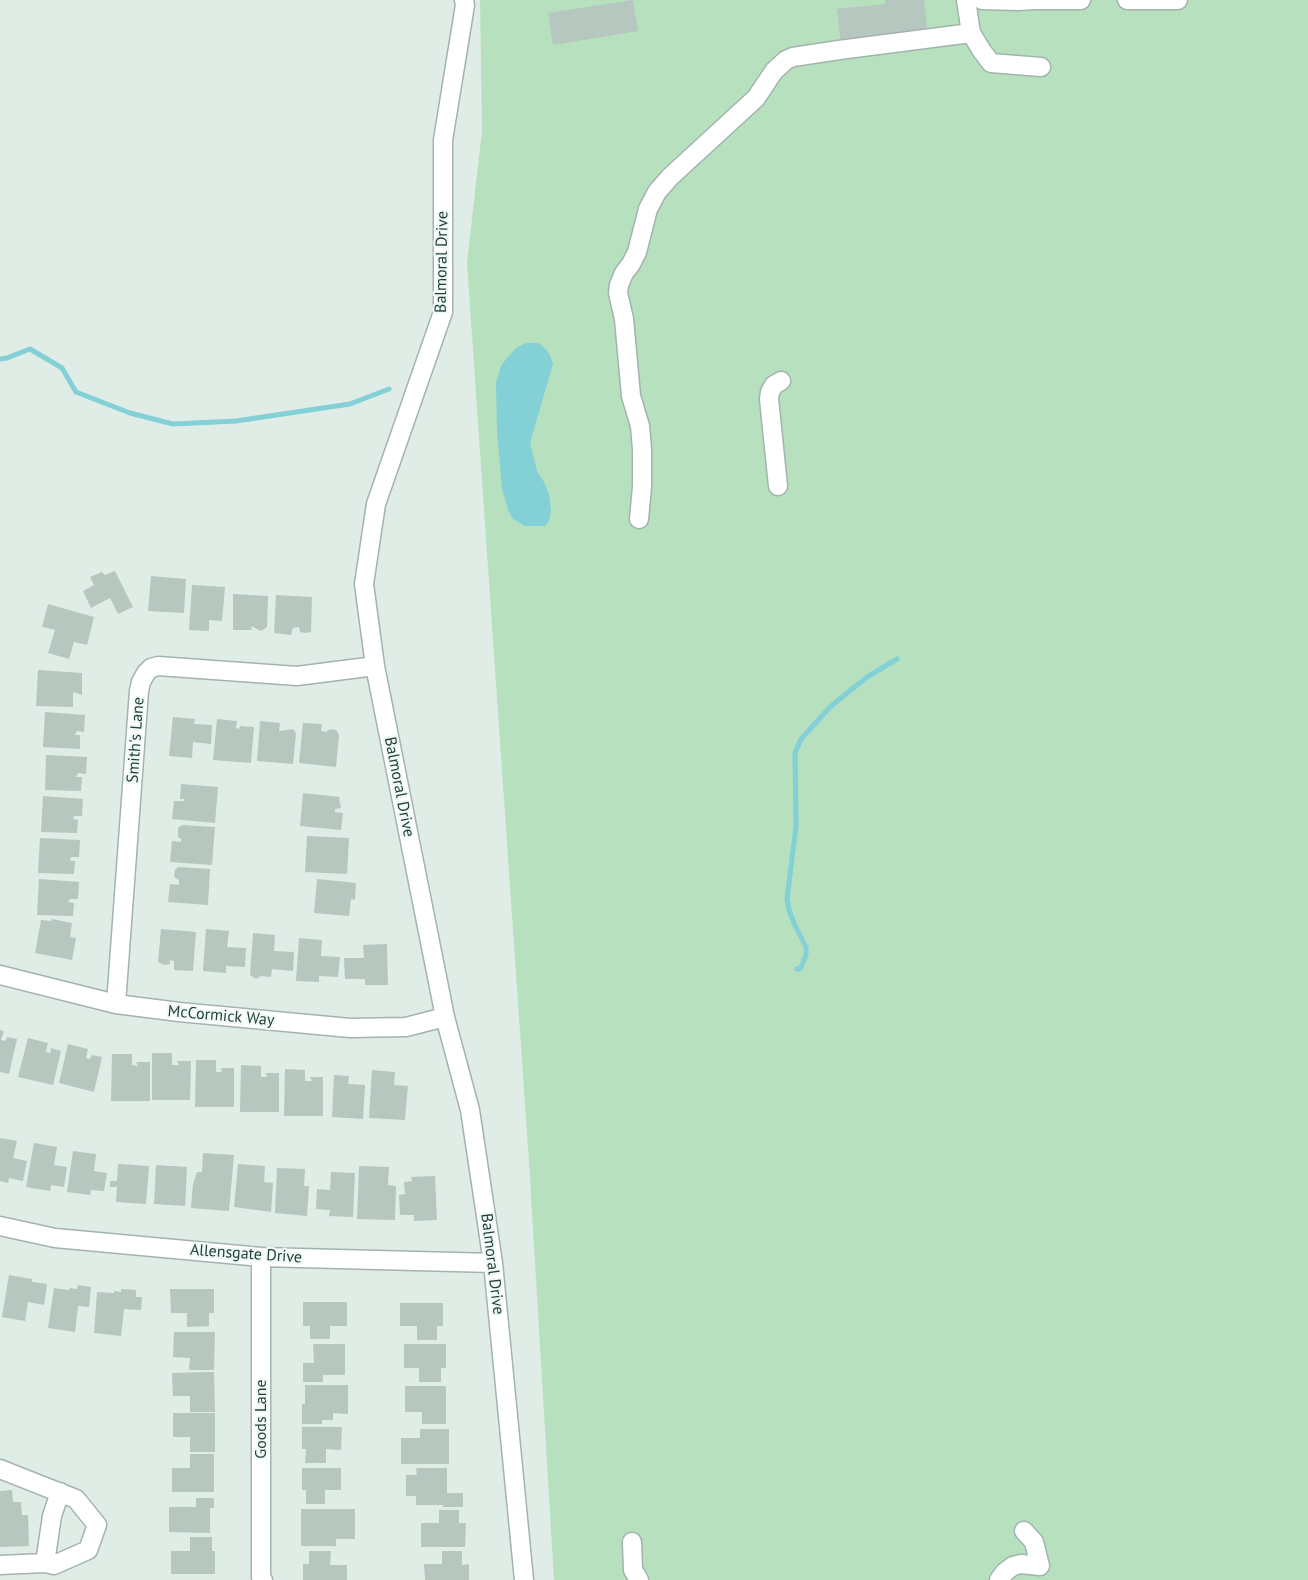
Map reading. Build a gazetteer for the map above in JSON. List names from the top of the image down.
{
  "streets": {
    "street": [
      "Balmoral Drive",
      "Smith's Lane",
      "McCormick Way",
      "Allensgate Drive",
      "Goods Lane"
    ]
  },
  "crossings": [
    ["Balmoral Drive", "Smith's Lane"],
    ["Balmoral Drive", "McCormick Way"],
    ["Balmoral Drive", "Allensgate Drive"],
    ["Smith's Lane", "McCormick Way"],
    ["Allensgate Drive", "Goods Lane"]
  ]
}
